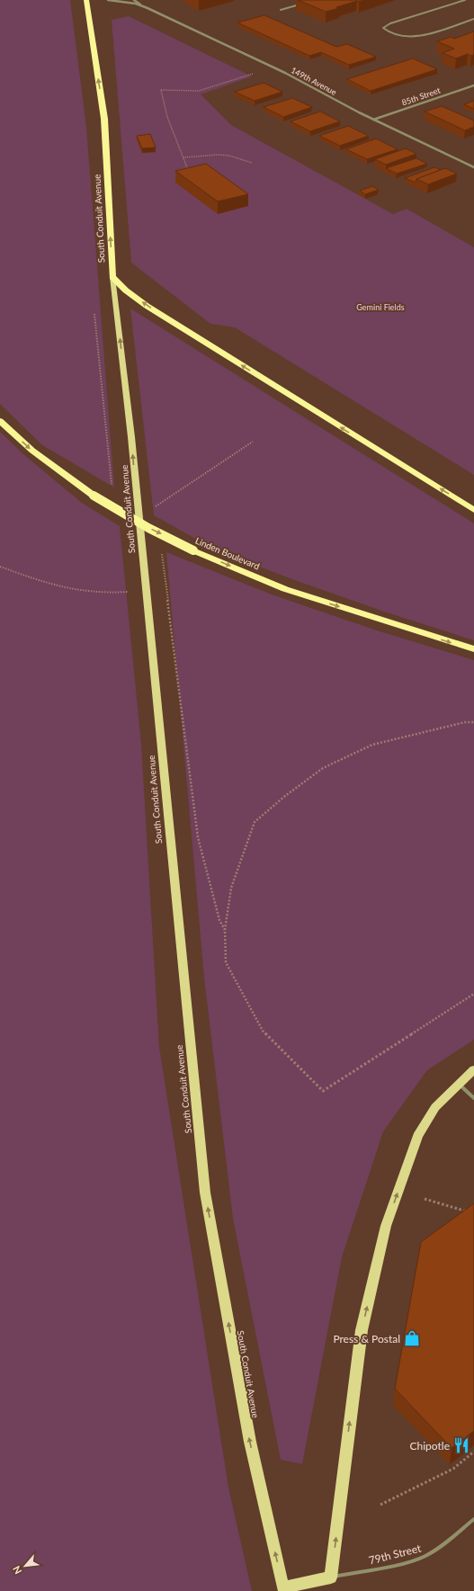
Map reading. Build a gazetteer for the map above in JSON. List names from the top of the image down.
{
  "streets": {
    "highway": ["South Conduit Avenue", "Linden Boulevard"],
    "street": ["149th Avenue", "85th Street"],
    "lane": ["79th Street"]
  },
  "crossings": [
    ["149th Avenue", "85th Street"]
  ],
  "one_way": ["South Conduit Avenue", "Linden Boulevard"],
  "parks": ["Gemini Fields"],
  "places": {
    "shop": ["Press & Postal"],
    "restaurant": ["Chipotle"]
  },
  "north": "bottom left"
}
